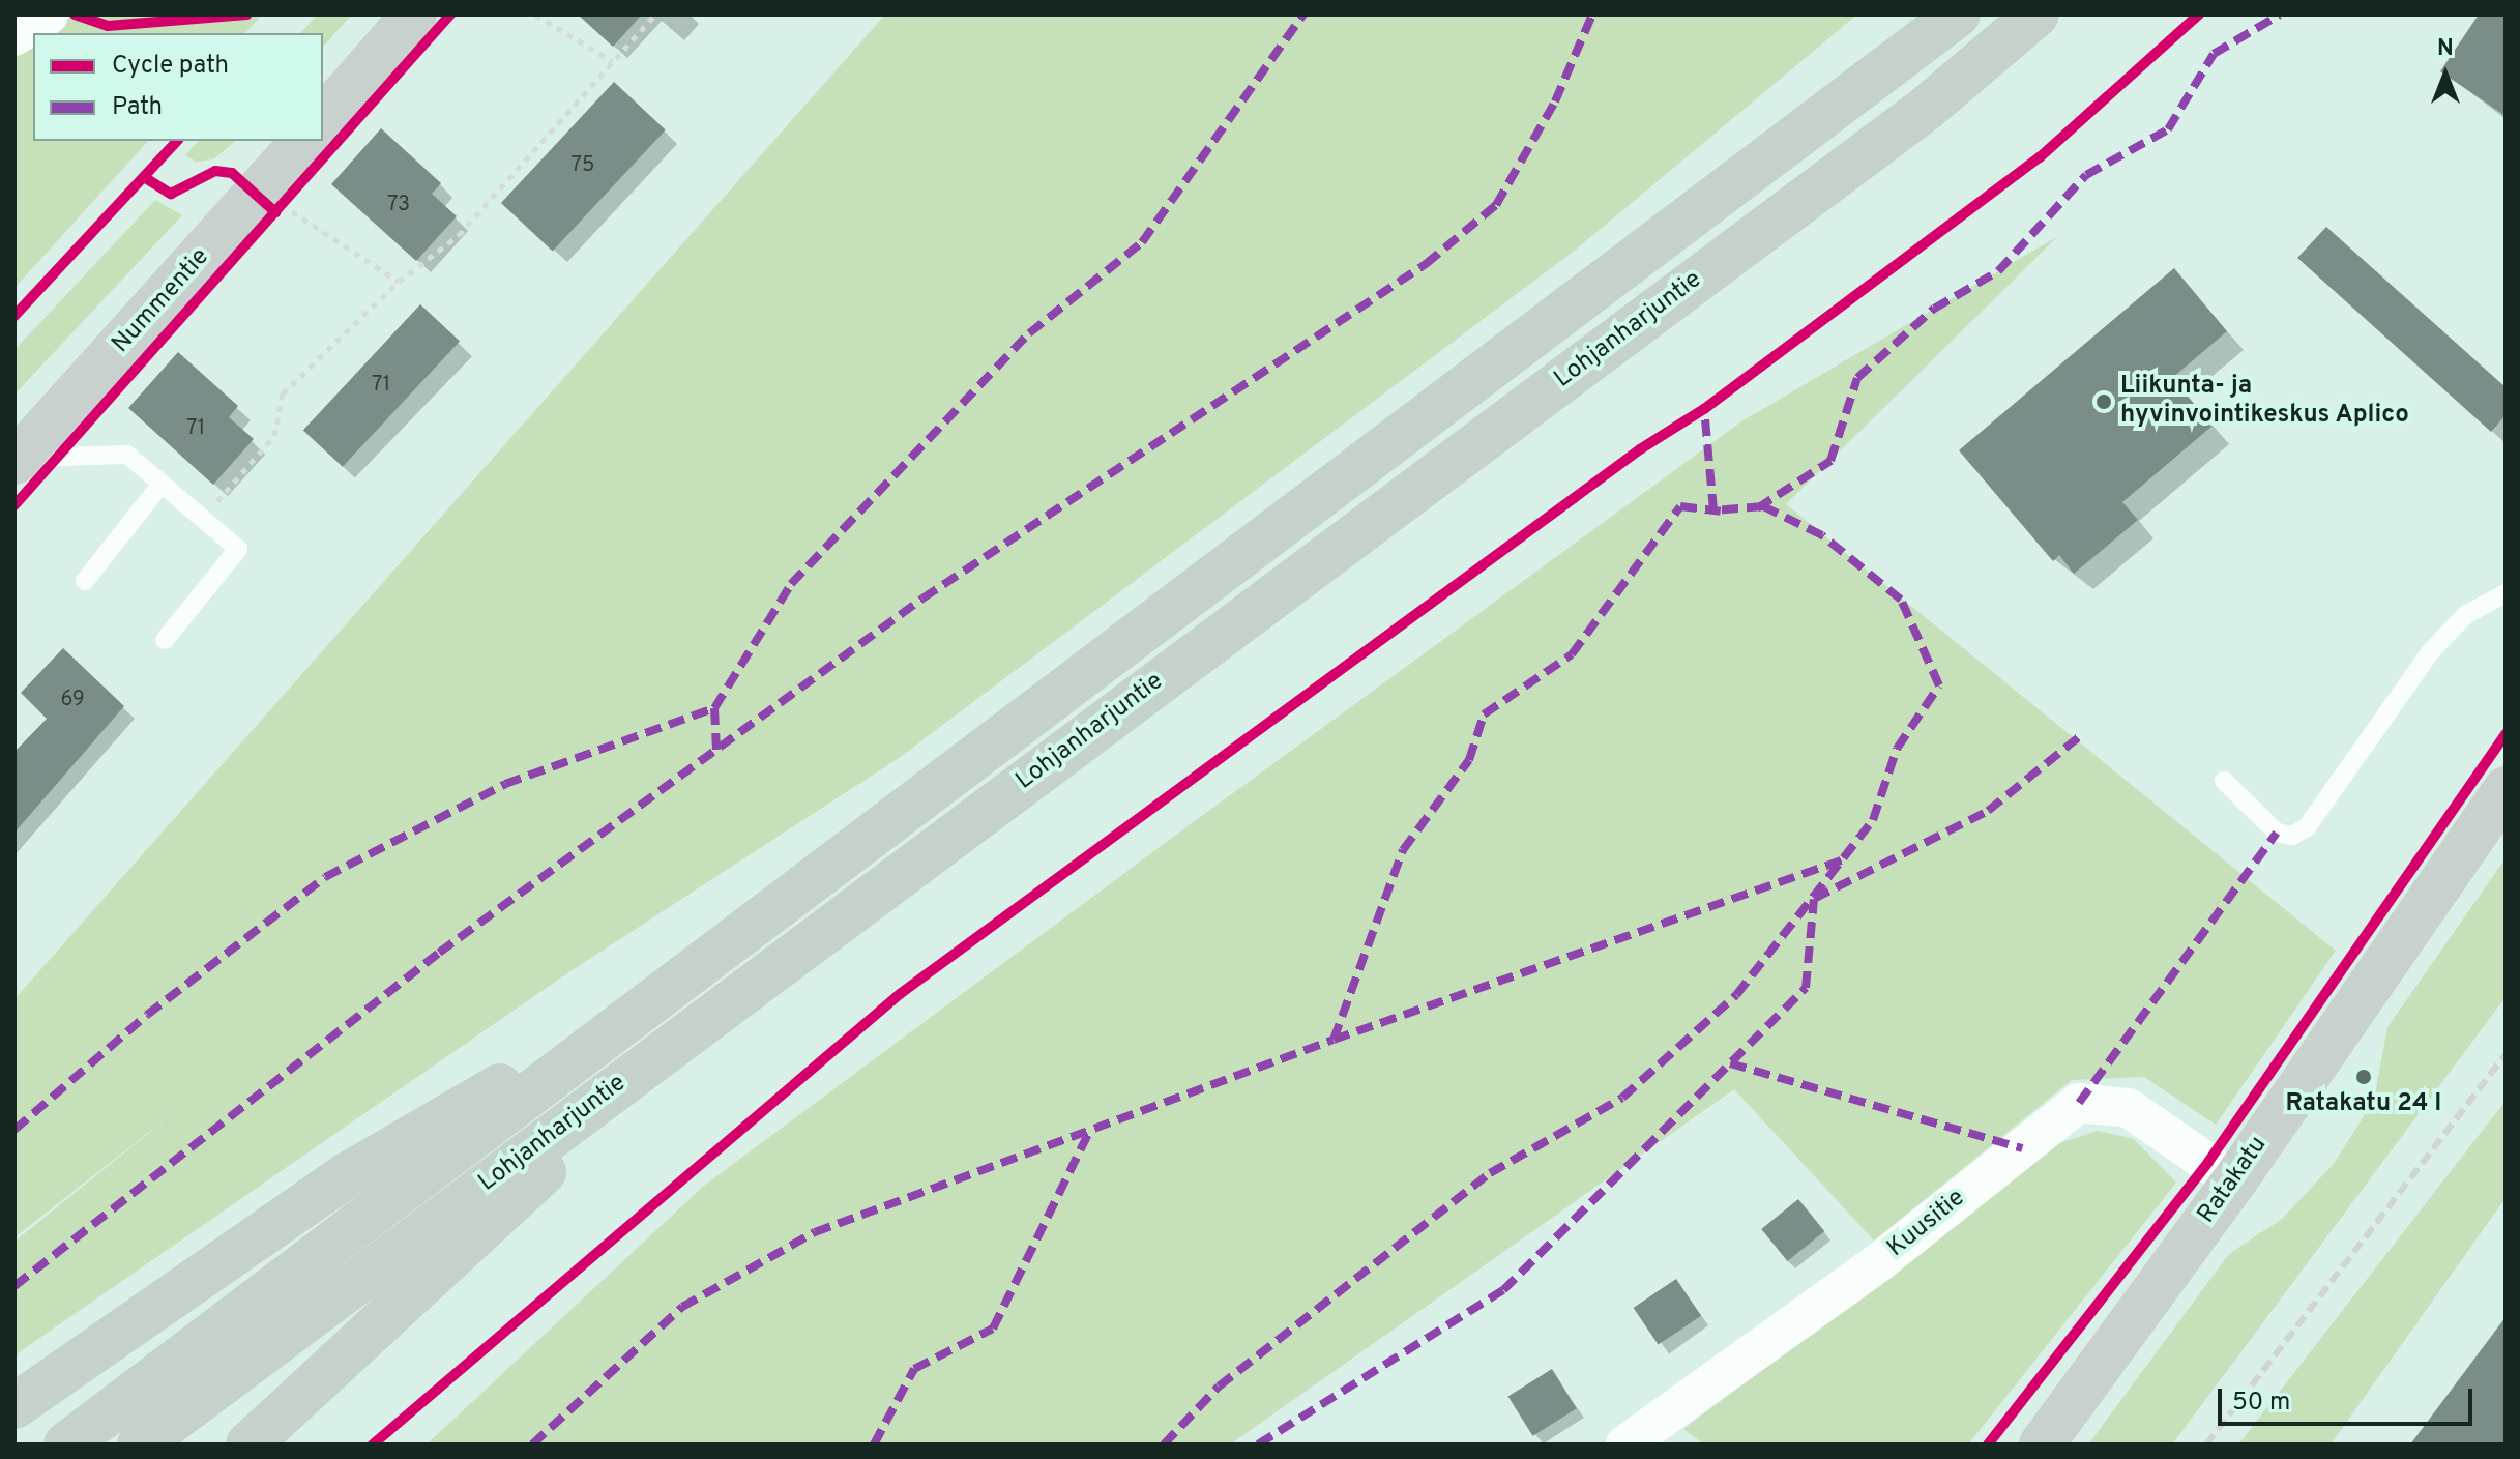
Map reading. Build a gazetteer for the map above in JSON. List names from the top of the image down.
{
  "streets": {
    "highway": ["Lohjanharjuntie"],
    "street": ["Nummentie", "Ratakatu", "Kuusitie"]
  },
  "crossings": [
    ["Ratakatu", "Kuusitie"]
  ],
  "places": ["Liikunta- ja hyvinvointikeskus Aplico", "Ratakatu 24 I"],
  "house_numbers": [
    "75",
    "73",
    "71",
    "71",
    "69"
  ],
  "legend": ["Cycle path", "Path"],
  "scale_bar": "50 m",
  "north": "top"
}
